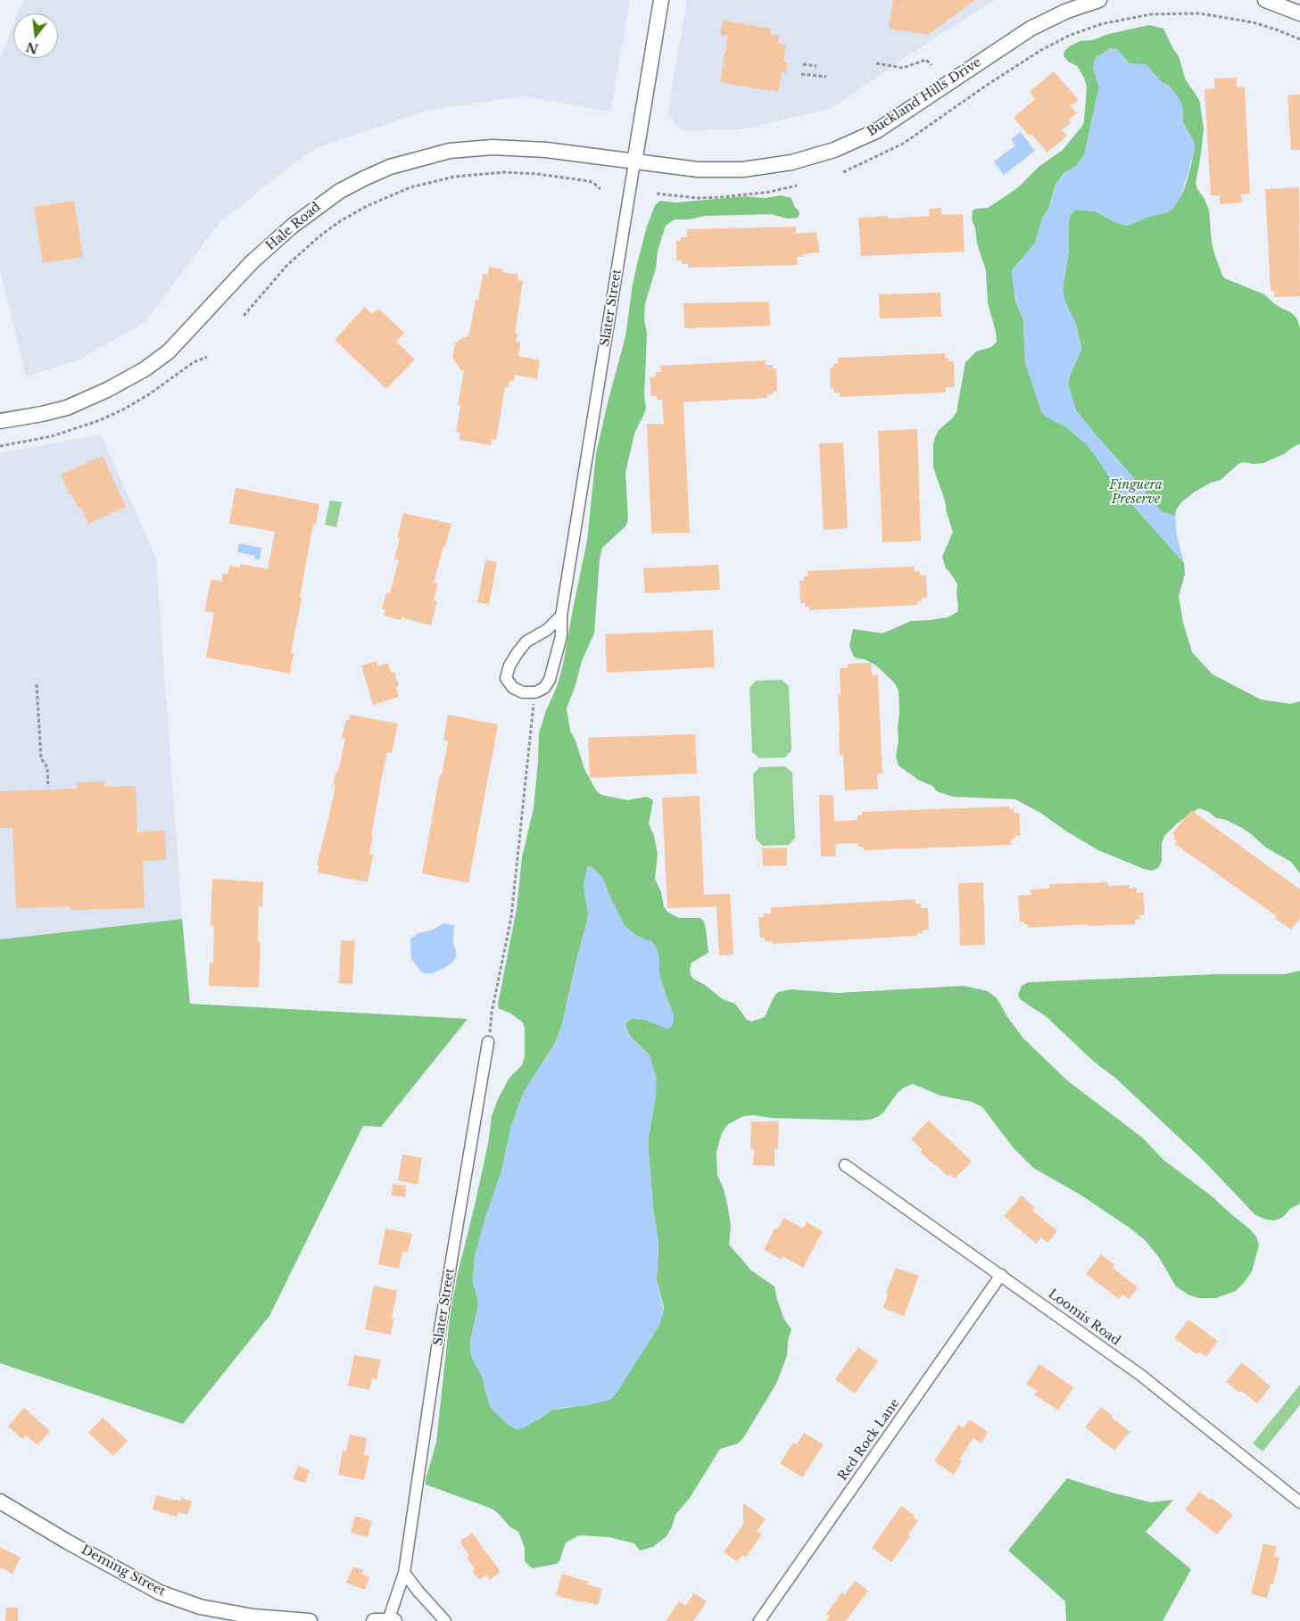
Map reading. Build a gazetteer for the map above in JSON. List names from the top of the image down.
{
  "streets": {
    "street": [
      "Buckland Hills Drive",
      "Hale Road",
      "Slater Street",
      "Loomis Road",
      "Red Rock Lane",
      "Deming Street"
    ]
  },
  "crossings": [
    ["Buckland Hills Drive", "Hale Road"],
    ["Buckland Hills Drive", "Slater Street"],
    ["Hale Road", "Slater Street"],
    ["Loomis Road", "Red Rock Lane"]
  ],
  "parks": ["Finguera Preserve"],
  "north": "bottom"
}
